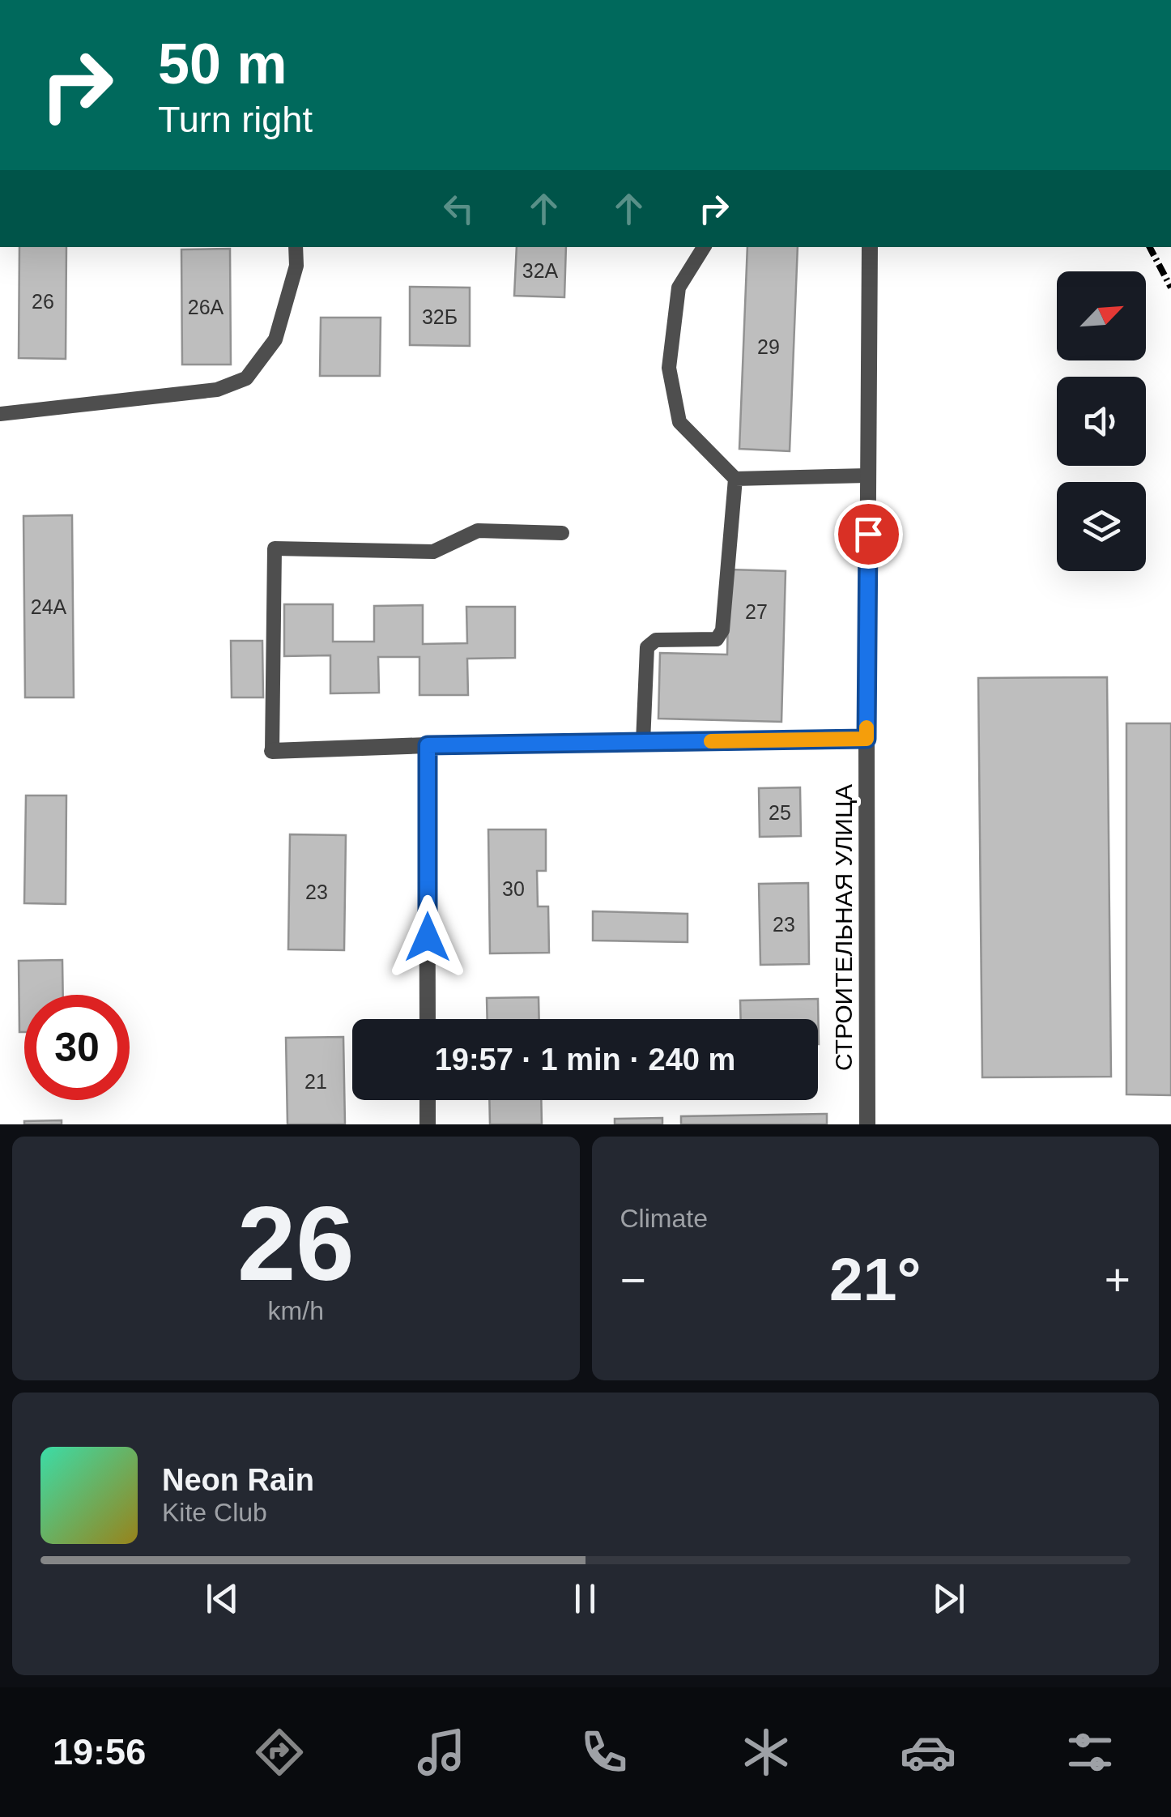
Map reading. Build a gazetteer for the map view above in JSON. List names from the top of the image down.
{
  "streets": {
    "street": ["СТРОИТЕЛЬНАЯ УЛИЦА"]
  },
  "house_numbers": [
    "32А",
    "26",
    "26А",
    "32Б",
    "29",
    "24А",
    "27",
    "25",
    "30",
    "23",
    "23",
    "21"
  ],
  "north": "top right",
  "page": {
    "turn": ["50 m", "Turn right"],
    "limit": "30",
    "trip": "19:57 · 1 min · 240 m",
    "tile": [
      ["26", "km/h"],
      "Climate"
    ],
    "heat": ["−", "21°", "+"],
    "song": ["Neon Rain", "Kite Club"],
    "tabs": "19:56"
  }
}
